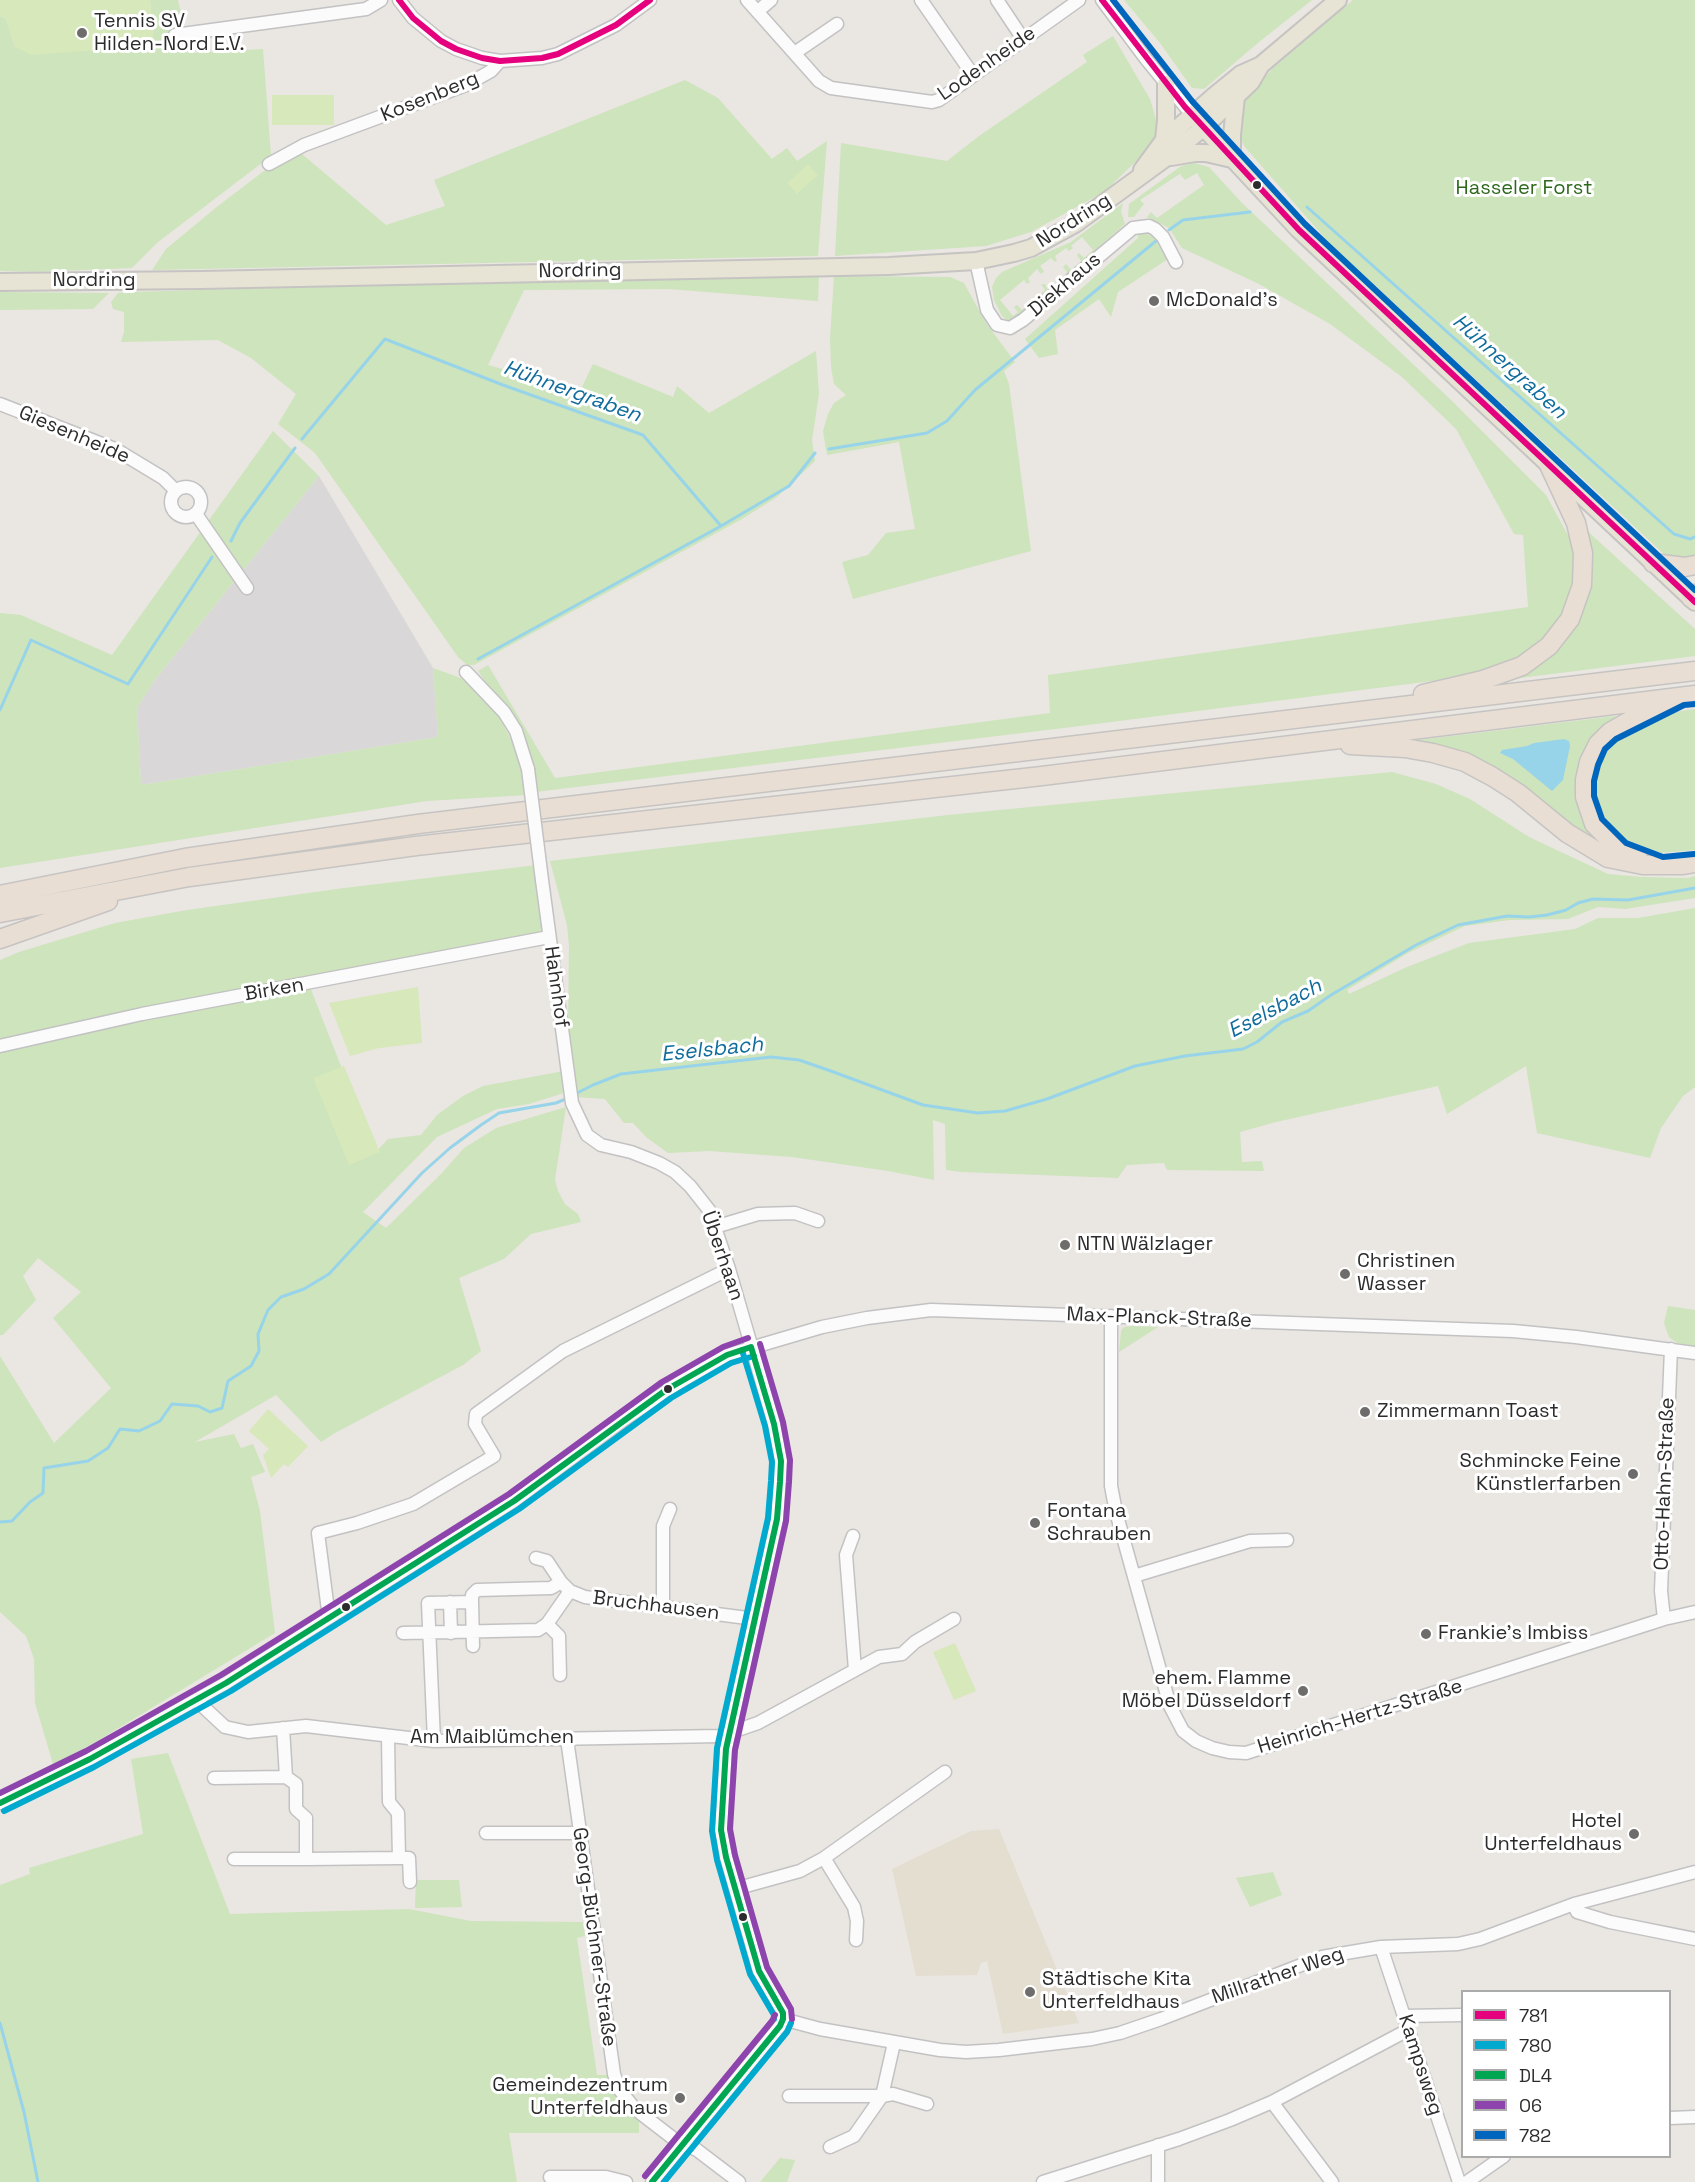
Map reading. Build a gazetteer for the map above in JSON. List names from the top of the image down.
{
  "streets": {
    "main road": ["Nordring"],
    "street": [
      "Lodenheide",
      "Kosenberg",
      "Diekhaus",
      "Giesenheide",
      "Hahnhof",
      "Birken",
      "Überhaan",
      "Max-Planck-Straße",
      "Otto-Hahn-Straße",
      "Bruchhausen",
      "Heinrich-Hertz-Straße",
      "Am Maiblümchen",
      "Georg-Büchner-Straße",
      "Millrather Weg",
      "Kampsweg"
    ]
  },
  "crossings": [
    ["Nordring", "Diekhaus"],
    ["Hahnhof", "Birken"],
    ["Hahnhof", "Überhaan"],
    ["Überhaan", "Max-Planck-Straße"],
    ["Max-Planck-Straße", "Otto-Hahn-Straße"],
    ["Max-Planck-Straße", "Heinrich-Hertz-Straße"],
    ["Max-Planck-Straße", "Am Maiblümchen"],
    ["Otto-Hahn-Straße", "Heinrich-Hertz-Straße"],
    ["Am Maiblümchen", "Georg-Büchner-Straße"],
    ["Millrather Weg", "Kampsweg"]
  ],
  "water": ["Hühnergraben", "Eselsbach"],
  "parks": ["Hasseler Forst"],
  "places": [
    "Tennis SV Hilden-Nord E.V.",
    "McDonald's",
    "NTN Wälzlager",
    "Christinen Wasser",
    "Zimmermann Toast",
    "Schmincke Feine Künstlerfarben",
    "Fontana Schrauben",
    "Frankie's Imbiss",
    "ehem. Flamme Möbel Düsseldorf",
    "Hotel Unterfeldhaus",
    "Städtische Kita Unterfeldhaus",
    "Gemeindezentrum Unterfeldhaus"
  ],
  "lines": [
    "transit line 781",
    "transit line 782",
    "transit line O6",
    "transit line DL4",
    "transit line 780"
  ],
  "legend": [
    "781",
    "780",
    "DL4",
    "O6",
    "782"
  ]
}
